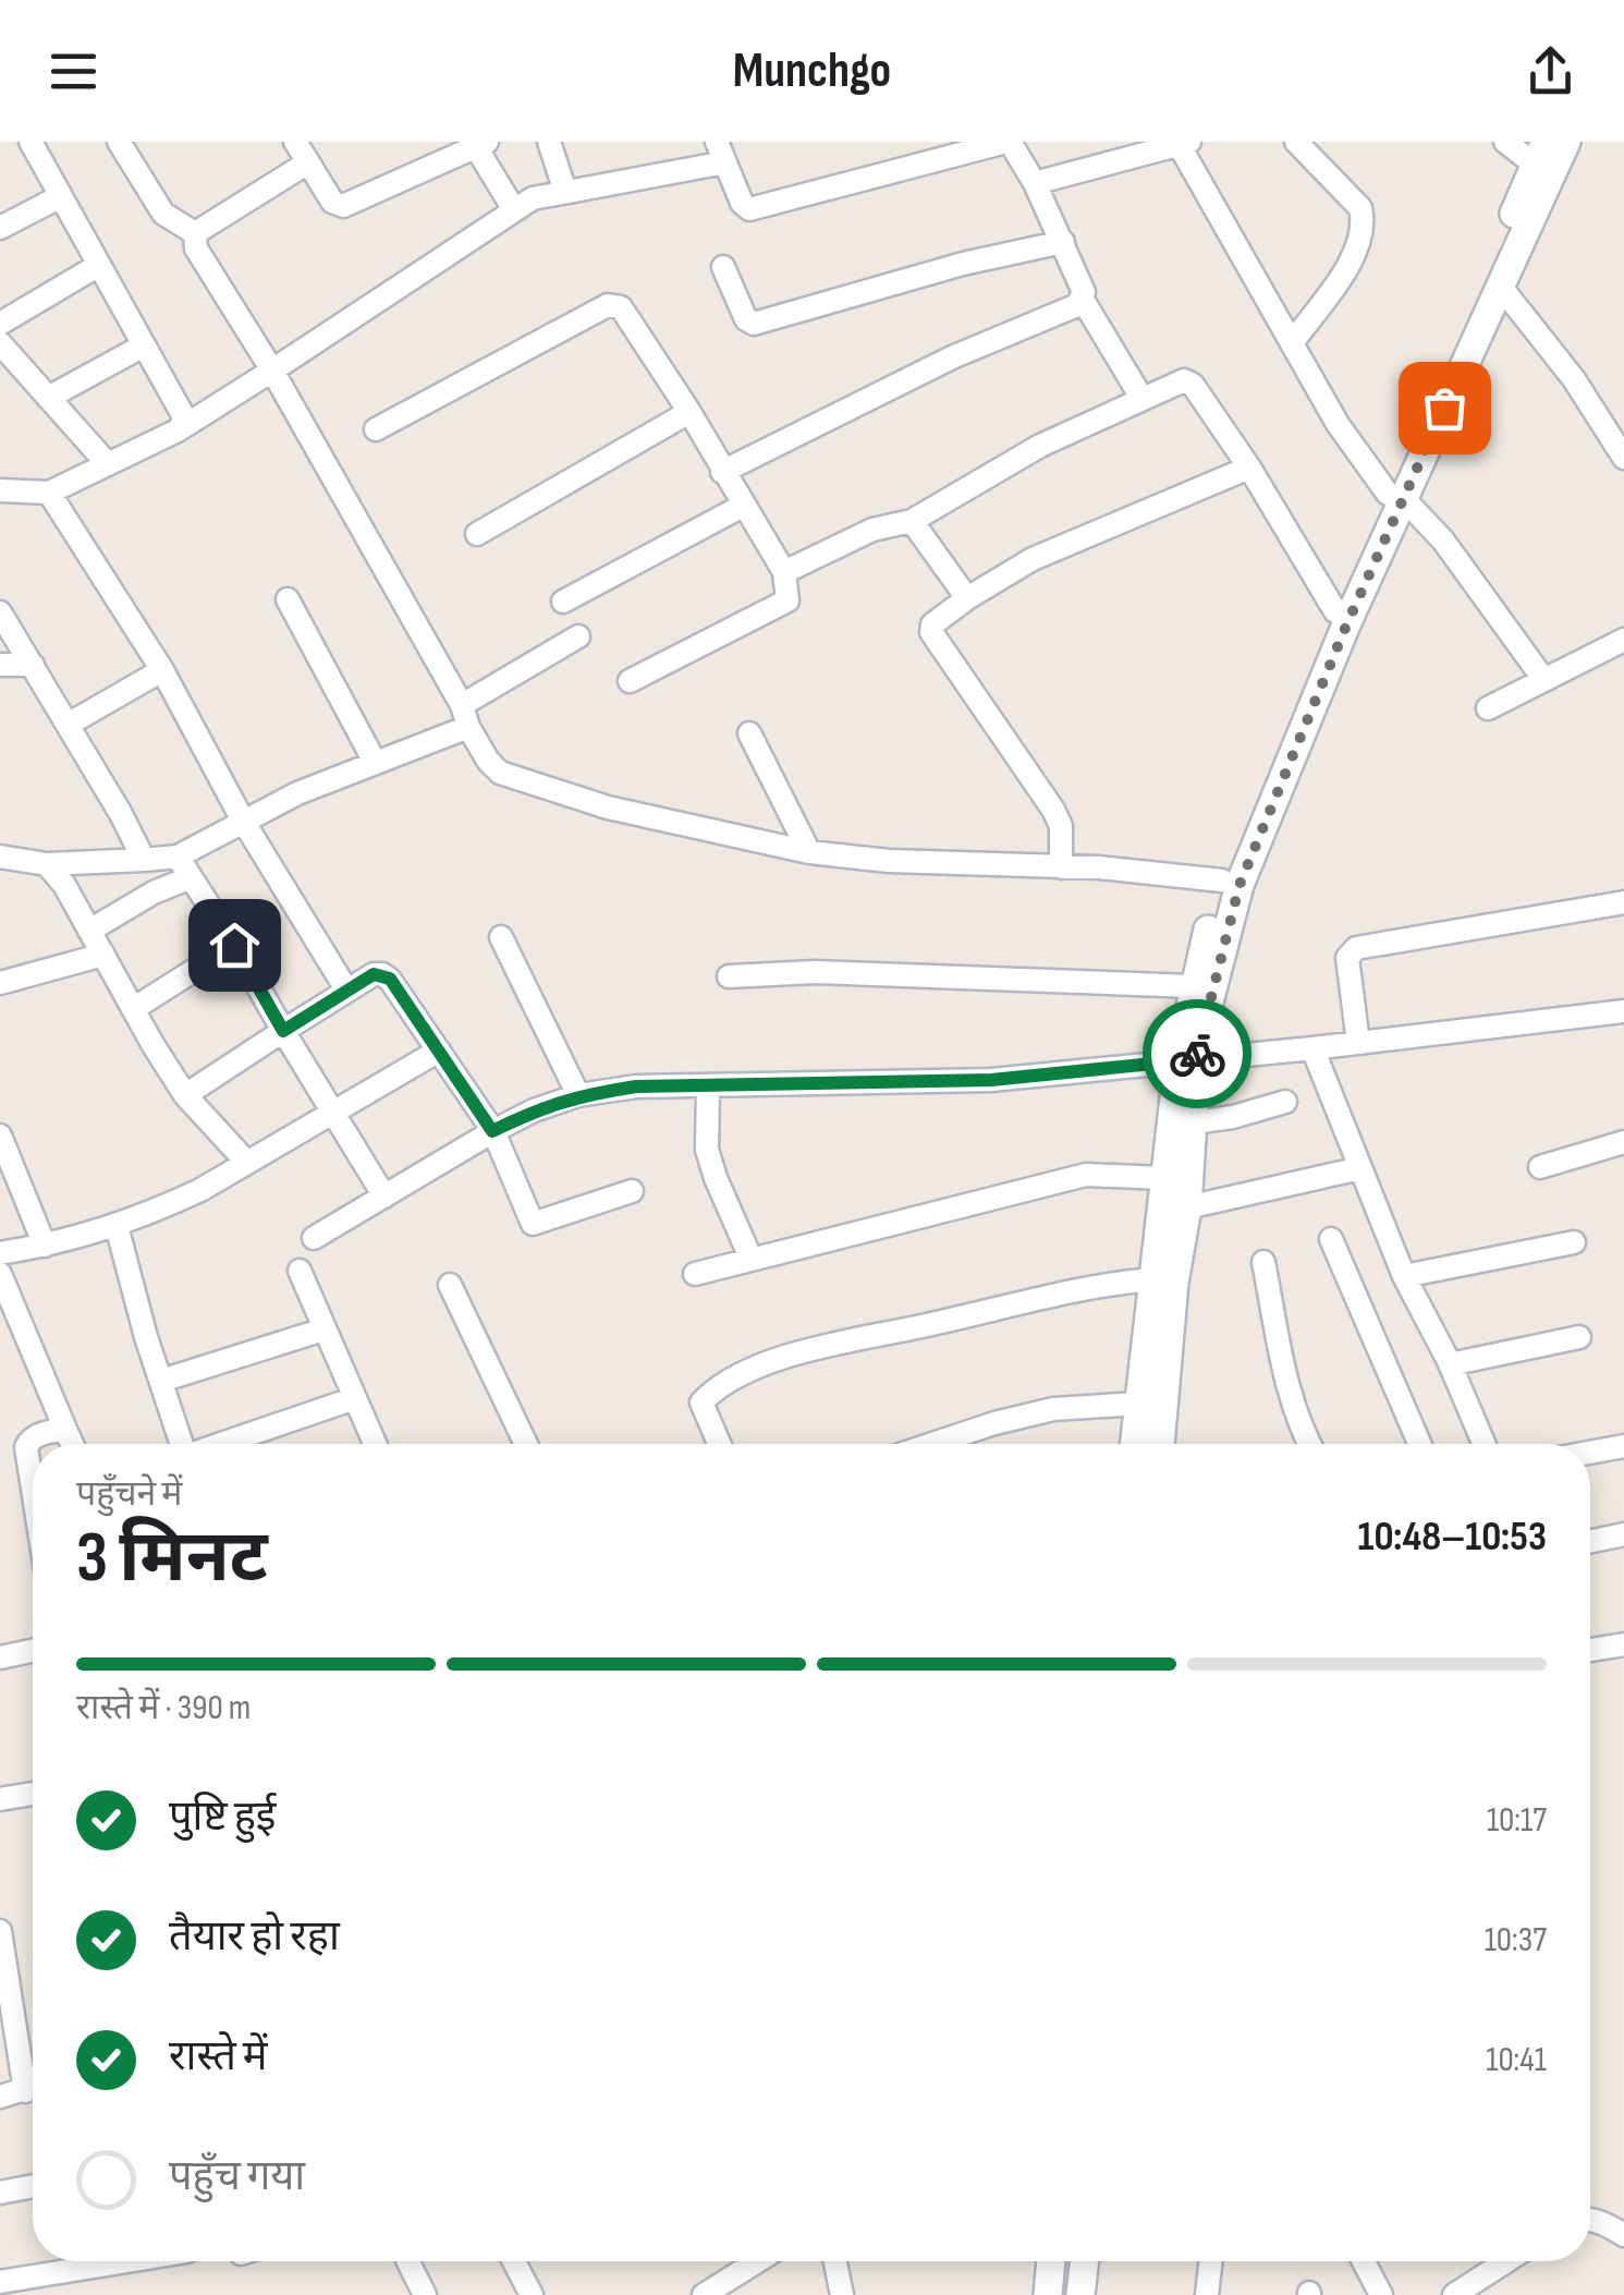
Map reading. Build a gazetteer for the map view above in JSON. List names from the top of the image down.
{
  "page": {
    "header": "Munchgo",
    "heading": ["3 मिनट", "पहुँचने में", "10:48–10:53"],
    "bar": "रास्ते में · 390 m",
    "list": [
      ["पुष्टि हुई", "10:17"],
      ["तैयार हो रहा", "10:37"],
      ["रास्ते में", "10:41"],
      "पहुँच गया"
    ]
  }
}
